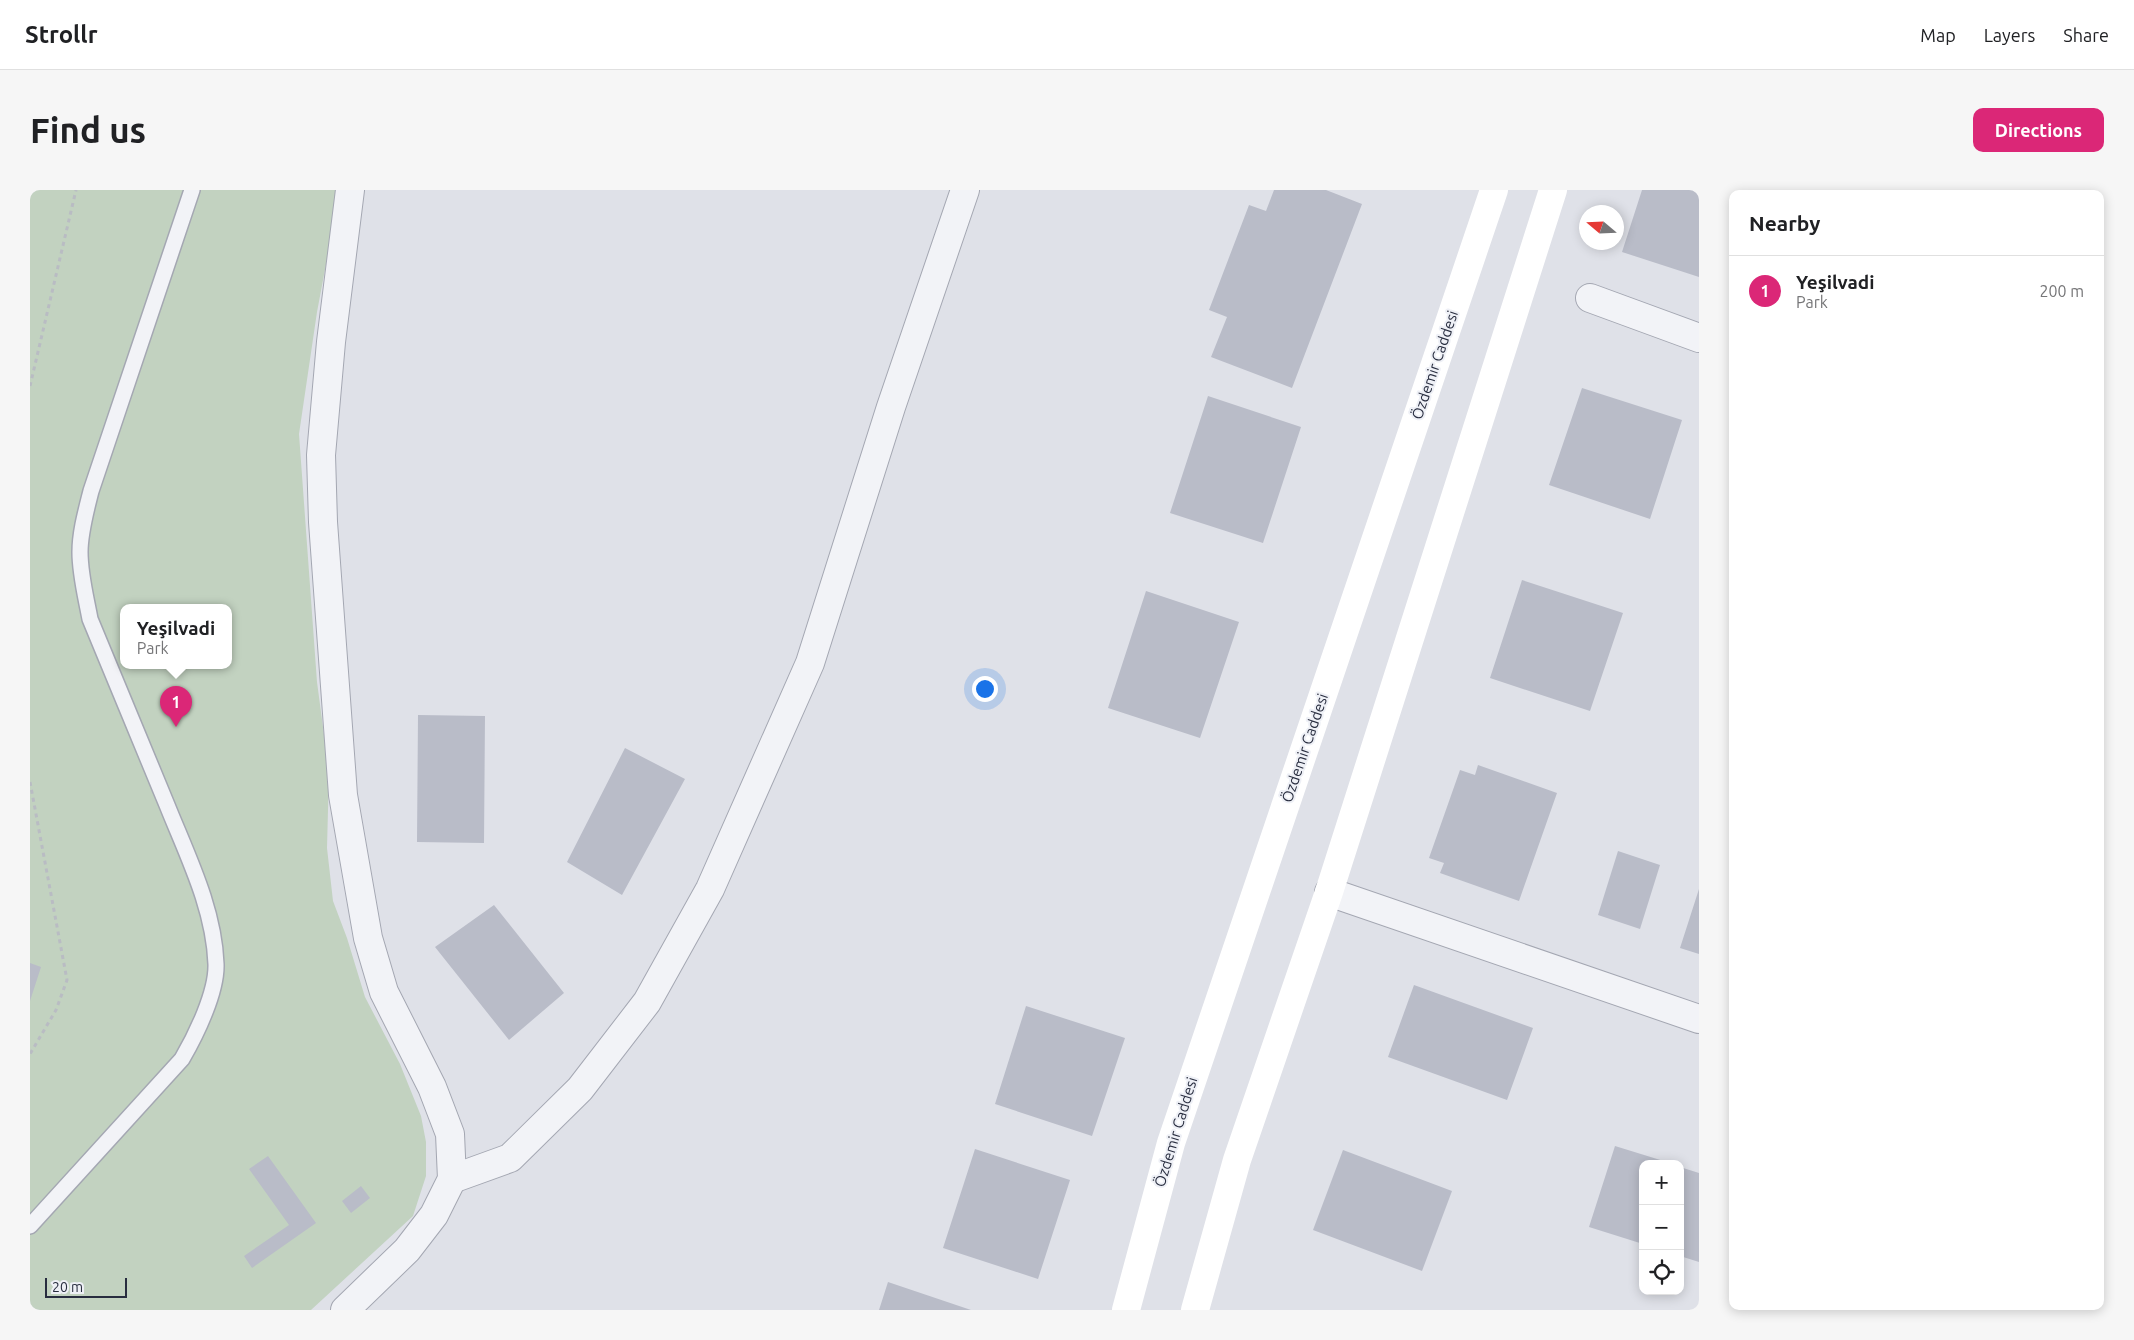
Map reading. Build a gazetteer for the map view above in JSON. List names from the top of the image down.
{
  "streets": {
    "main road": ["Özdemir Caddesi"]
  },
  "scale_bar": "20 m",
  "north": "left",
  "page": {
    "header": "Strollr",
    "nav": ["Map", "Layers", "Share"],
    "buttons": "Directions",
    "title": "Find us",
    "heading": "Nearby",
    "list": [
      {
        "mark": "1",
        "name": "Yeşilvadi",
        "note": "Park",
        "value": "200 m"
      }
    ],
    "popup": ["Yeşilvadi", "Park"],
    "pins": "1",
    "map_buttons": ["+", "−"],
    "scale": "20 m"
  }
}
